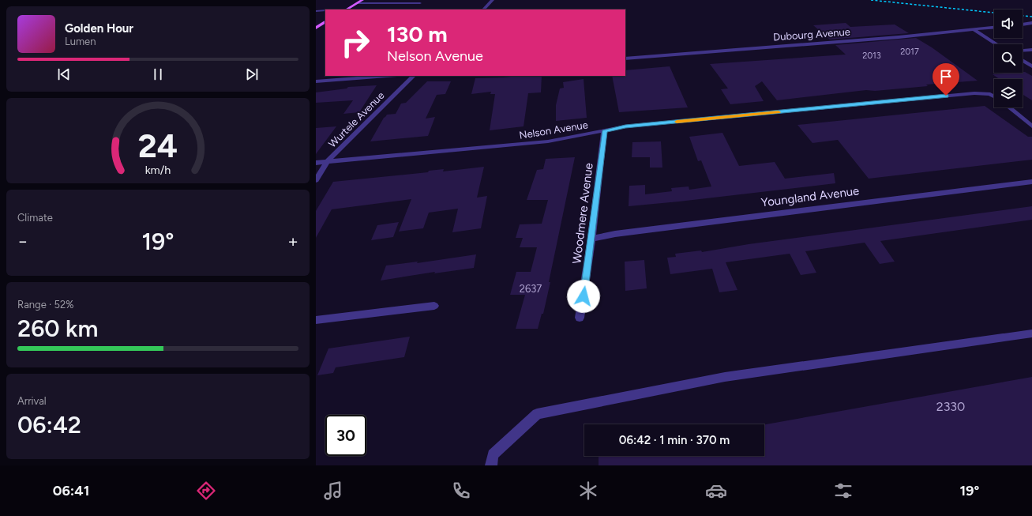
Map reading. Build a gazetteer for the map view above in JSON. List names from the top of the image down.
{
  "streets": {
    "street": [
      "Dubourg Avenue",
      "Wurtele Avenue",
      "Nelson Avenue",
      "Youngland Avenue",
      "Woodmere Avenue"
    ]
  },
  "crossings": [
    ["Wurtele Avenue", "Nelson Avenue"],
    ["Nelson Avenue", "Woodmere Avenue"],
    ["Youngland Avenue", "Woodmere Avenue"]
  ],
  "house_numbers": [
    "2017",
    "2013",
    "2637",
    "2330"
  ],
  "page": {
    "turn": ["130 m", "Nelson Avenue"],
    "song": ["Golden Hour", "Lumen"],
    "tile": [
      "Climate",
      ["Range · 52%", "260 km"],
      ["Arrival", "06:42"]
    ],
    "heat": ["−", "19°", "+"],
    "limit": "30",
    "trip": "06:42 · 1 min · 370 m",
    "tabs": ["06:41", "19°"],
    "gauge": ["24", "km/h"]
  }
}
